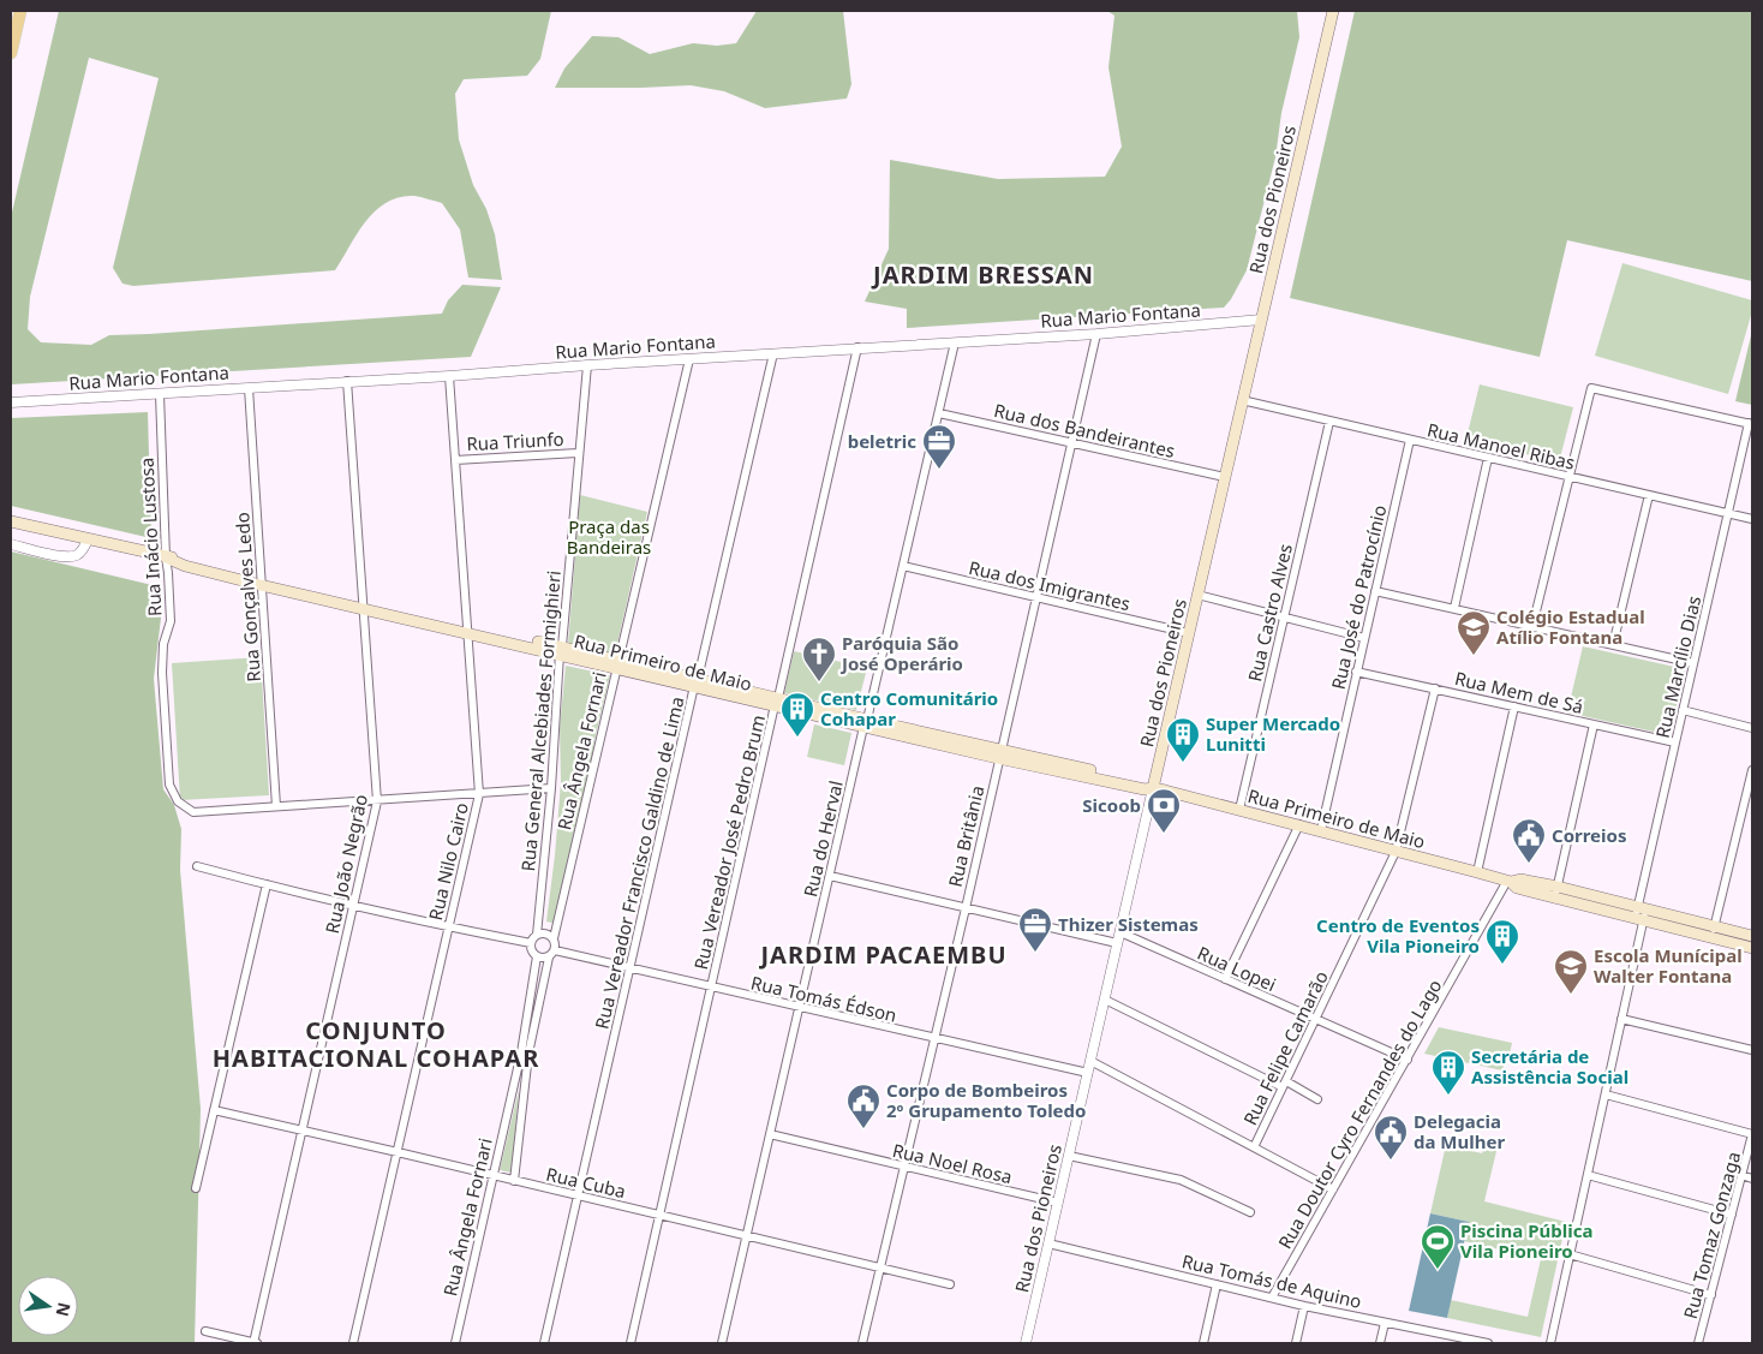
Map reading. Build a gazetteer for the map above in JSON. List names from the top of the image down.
{
  "streets": {
    "main road": ["Rua dos Pioneiros", "Rua Primeiro de Maio"],
    "street": [
      "Rua Mario Fontana",
      "Rua dos Bandeirantes",
      "Rua Triunfo",
      "Rua Manoel Ribas",
      "Rua Inácio Lustosa",
      "Rua dos Imigrantes",
      "Rua Gonçalves Ledo",
      "Rua José do Patrocínio",
      "Rua Castro Alves",
      "Rua Marcílio Dias",
      "Rua Mem de Sá",
      "Rua General Alcebiades Formighieri",
      "Rua Ângela Fornari",
      "Rua Britânia",
      "Rua do Herval",
      "Rua Vereador José Pedro Brum",
      "Rua Nilo Cairo",
      "Rua Vereador Francisco Galdino de Lima",
      "Rua João Negrão",
      "Rua Lopei",
      "Rua Tomás Édson",
      "Rua Felipe Camarão",
      "Rua Doutor Cyro Fernandes do Lago",
      "Rua Noel Rosa",
      "Rua Cuba",
      "Rua Tomaz Gonzaga",
      "Rua Tomás de Aquino"
    ]
  },
  "crossings": [
    ["Rua dos Pioneiros", "Rua Mario Fontana"],
    ["Rua dos Pioneiros", "Rua dos Bandeirantes"],
    ["Rua dos Pioneiros", "Rua Manoel Ribas"],
    ["Rua dos Pioneiros", "Rua dos Imigrantes"],
    ["Rua dos Pioneiros", "Rua Primeiro de Maio"],
    ["Rua dos Pioneiros", "Rua Lopei"],
    ["Rua dos Pioneiros", "Rua Tomás Édson"],
    ["Rua dos Pioneiros", "Rua Noel Rosa"],
    ["Rua dos Pioneiros", "Rua Tomás de Aquino"],
    ["Rua Mario Fontana", "Rua Inácio Lustosa"],
    ["Rua Mario Fontana", "Rua Gonçalves Ledo"],
    ["Rua Mario Fontana", "Rua General Alcebiades Formighieri"],
    ["Rua Mario Fontana", "Rua Ângela Fornari"],
    ["Rua Mario Fontana", "Rua Britânia"],
    ["Rua Mario Fontana", "Rua do Herval"],
    ["Rua Mario Fontana", "Rua Vereador José Pedro Brum"],
    ["Rua Mario Fontana", "Rua Nilo Cairo"],
    ["Rua Mario Fontana", "Rua Vereador Francisco Galdino de Lima"],
    ["Rua Mario Fontana", "Rua João Negrão"],
    ["Rua dos Bandeirantes", "Rua Britânia"],
    ["Rua dos Bandeirantes", "Rua do Herval"],
    ["Rua Triunfo", "Rua General Alcebiades Formighieri"],
    ["Rua Triunfo", "Rua Nilo Cairo"],
    ["Rua Manoel Ribas", "Rua José do Patrocínio"],
    ["Rua Manoel Ribas", "Rua Castro Alves"],
    ["Rua Manoel Ribas", "Rua Marcílio Dias"],
    ["Rua Inácio Lustosa", "Rua Gonçalves Ledo"],
    ["Rua Inácio Lustosa", "Rua Primeiro de Maio"],
    ["Rua dos Imigrantes", "Rua Britânia"],
    ["Rua dos Imigrantes", "Rua do Herval"],
    ["Rua Gonçalves Ledo", "Rua Primeiro de Maio"],
    ["Rua José do Patrocínio", "Rua Primeiro de Maio"],
    ["Rua José do Patrocínio", "Rua Mem de Sá"],
    ["Rua Castro Alves", "Rua Primeiro de Maio"],
    ["Rua Primeiro de Maio", "Rua Marcílio Dias"],
    ["Rua Primeiro de Maio", "Rua General Alcebiades Formighieri"],
    ["Rua Primeiro de Maio", "Rua Ângela Fornari"],
    ["Rua Primeiro de Maio", "Rua Britânia"],
    ["Rua Primeiro de Maio", "Rua do Herval"],
    ["Rua Primeiro de Maio", "Rua Vereador José Pedro Brum"],
    ["Rua Primeiro de Maio", "Rua Nilo Cairo"],
    ["Rua Primeiro de Maio", "Rua Vereador Francisco Galdino de Lima"],
    ["Rua Primeiro de Maio", "Rua João Negrão"],
    ["Rua Primeiro de Maio", "Rua Felipe Camarão"],
    ["Rua Primeiro de Maio", "Rua Doutor Cyro Fernandes do Lago"],
    ["Rua Marcílio Dias", "Rua Mem de Sá"],
    ["Rua Mem de Sá", "Rua Felipe Camarão"],
    ["Rua General Alcebiades Formighieri", "Rua Ângela Fornari"],
    ["Rua General Alcebiades Formighieri", "Rua Tomás Édson"],
    ["Rua Ângela Fornari", "Rua Tomás Édson"],
    ["Rua Ângela Fornari", "Rua Cuba"],
    ["Rua Britânia", "Rua Tomás Édson"],
    ["Rua Britânia", "Rua Noel Rosa"],
    ["Rua Britânia", "Rua Cuba"],
    ["Rua do Herval", "Rua Tomás Édson"],
    ["Rua do Herval", "Rua Noel Rosa"],
    ["Rua do Herval", "Rua Cuba"],
    ["Rua Vereador José Pedro Brum", "Rua Tomás Édson"],
    ["Rua Vereador José Pedro Brum", "Rua Cuba"],
    ["Rua Nilo Cairo", "Rua Cuba"],
    ["Rua Vereador Francisco Galdino de Lima", "Rua Tomás Édson"],
    ["Rua Vereador Francisco Galdino de Lima", "Rua Cuba"],
    ["Rua João Negrão", "Rua Cuba"],
    ["Rua Lopei", "Rua Felipe Camarão"],
    ["Rua Lopei", "Rua Doutor Cyro Fernandes do Lago"],
    ["Rua Doutor Cyro Fernandes do Lago", "Rua Tomás de Aquino"]
  ],
  "districts": ["JARDIM BRESSAN", "JARDIM PACAEMBU", "CONJUNTO HABITACIONAL COHAPAR"],
  "parks": ["Praça das Bandeiras"],
  "places": {
    "office": ["beletric", "Thizer Sistemas"],
    "school or university": ["Colégio Estadual Atílio Fontana", "Escola Munícipal Walter Fontana"],
    "church": ["Paróquia São José Operário"],
    "building": [
      "Centro Comunitário Cohapar",
      "Super Mercado Lunitti",
      "Centro de Eventos Vila Pioneiro",
      "Secretária de Assistência Social"
    ],
    "bank": ["Sicoob"],
    "public building": ["Correios", "Corpo de Bombeiros 2º Grupamento Toledo", "Delegacia da Mulher"],
    "sports": ["Piscina Pública Vila Pioneiro"]
  },
  "north": "right"
}
